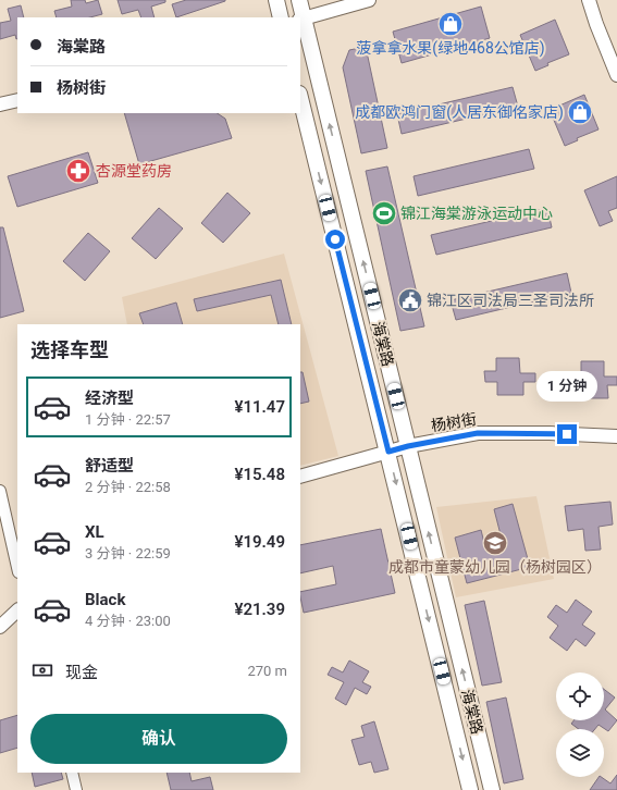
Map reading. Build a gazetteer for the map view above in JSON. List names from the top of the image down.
{
  "streets": {
    "main road": ["海棠路"],
    "street": ["杨树街"]
  },
  "crossings": [
    ["海棠路", "杨树街"]
  ],
  "places": {
    "shop": ["菠拿拿水果(绿地468公馆店)", "成都欧鸿门窗(人居东御佲家店)"],
    "pharmacy": ["杏源堂药房"],
    "sports": ["锦江海棠游泳运动中心"],
    "public building": ["锦江区司法局三圣司法所"],
    "school or university": ["成都市童蒙幼儿园（杨树园区）"]
  },
  "page": {
    "banner": ["海棠路", "杨树街"],
    "heading": "选择车型",
    "bubble": "1 分钟",
    "list": [
      {
        "name": "经济型",
        "note": "1 分钟 · 22:57",
        "value": "¥11.47"
      },
      {
        "name": "舒适型",
        "note": "2 分钟 · 22:58",
        "value": "¥15.48"
      },
      {
        "name": "XL",
        "note": "3 分钟 · 22:59",
        "value": "¥19.49"
      },
      {
        "name": "Black",
        "note": "4 分钟 · 23:00",
        "value": "¥21.39"
      }
    ],
    "pay": ["现金", "270 m"],
    "buttons": "确认"
  }
}
